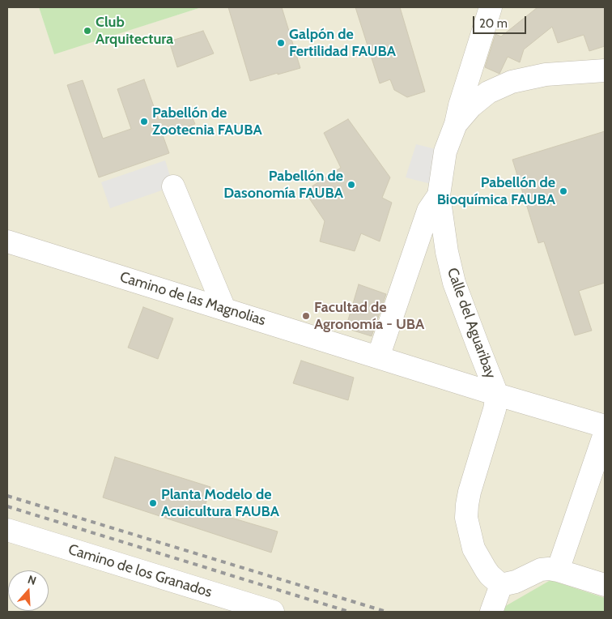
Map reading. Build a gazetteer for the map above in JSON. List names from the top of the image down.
{
  "streets": {
    "lane": ["Camino de las Magnolias", "Calle del Aguaribay", "Camino de los Granados"]
  },
  "crossings": [
    ["Camino de las Magnolias", "Calle del Aguaribay"]
  ],
  "places": [
    "Club Arquitectura",
    "Galpón de Fertilidad FAUBA",
    "Pabellón de Zootecnia FAUBA",
    "Pabellón de Dasonomía FAUBA",
    "Pabellón de Bioquímica FAUBA",
    "Facultad de Agronomía - UBA",
    "Planta Modelo de Acuicultura FAUBA"
  ],
  "scale_bar": "20 m",
  "north": "top"
}
